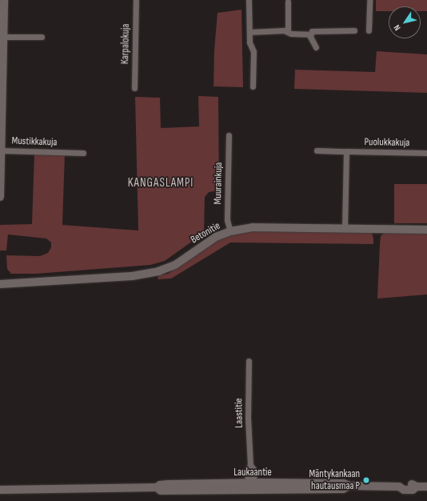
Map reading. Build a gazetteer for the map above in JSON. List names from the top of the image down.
{
  "streets": {
    "street": [
      "Karpalokuja",
      "Mustikkakuja",
      "Puolukkakuja",
      "Muurainkuja",
      "Betonitie",
      "Laastitie",
      "Laukaantie"
    ]
  },
  "crossings": [
    ["Muurainkuja", "Betonitie"],
    ["Laastitie", "Laukaantie"]
  ],
  "districts": ["KANGASLAMPI"],
  "places": ["Mäntykankaan hautausmaa P"],
  "north": "bottom left"
}
